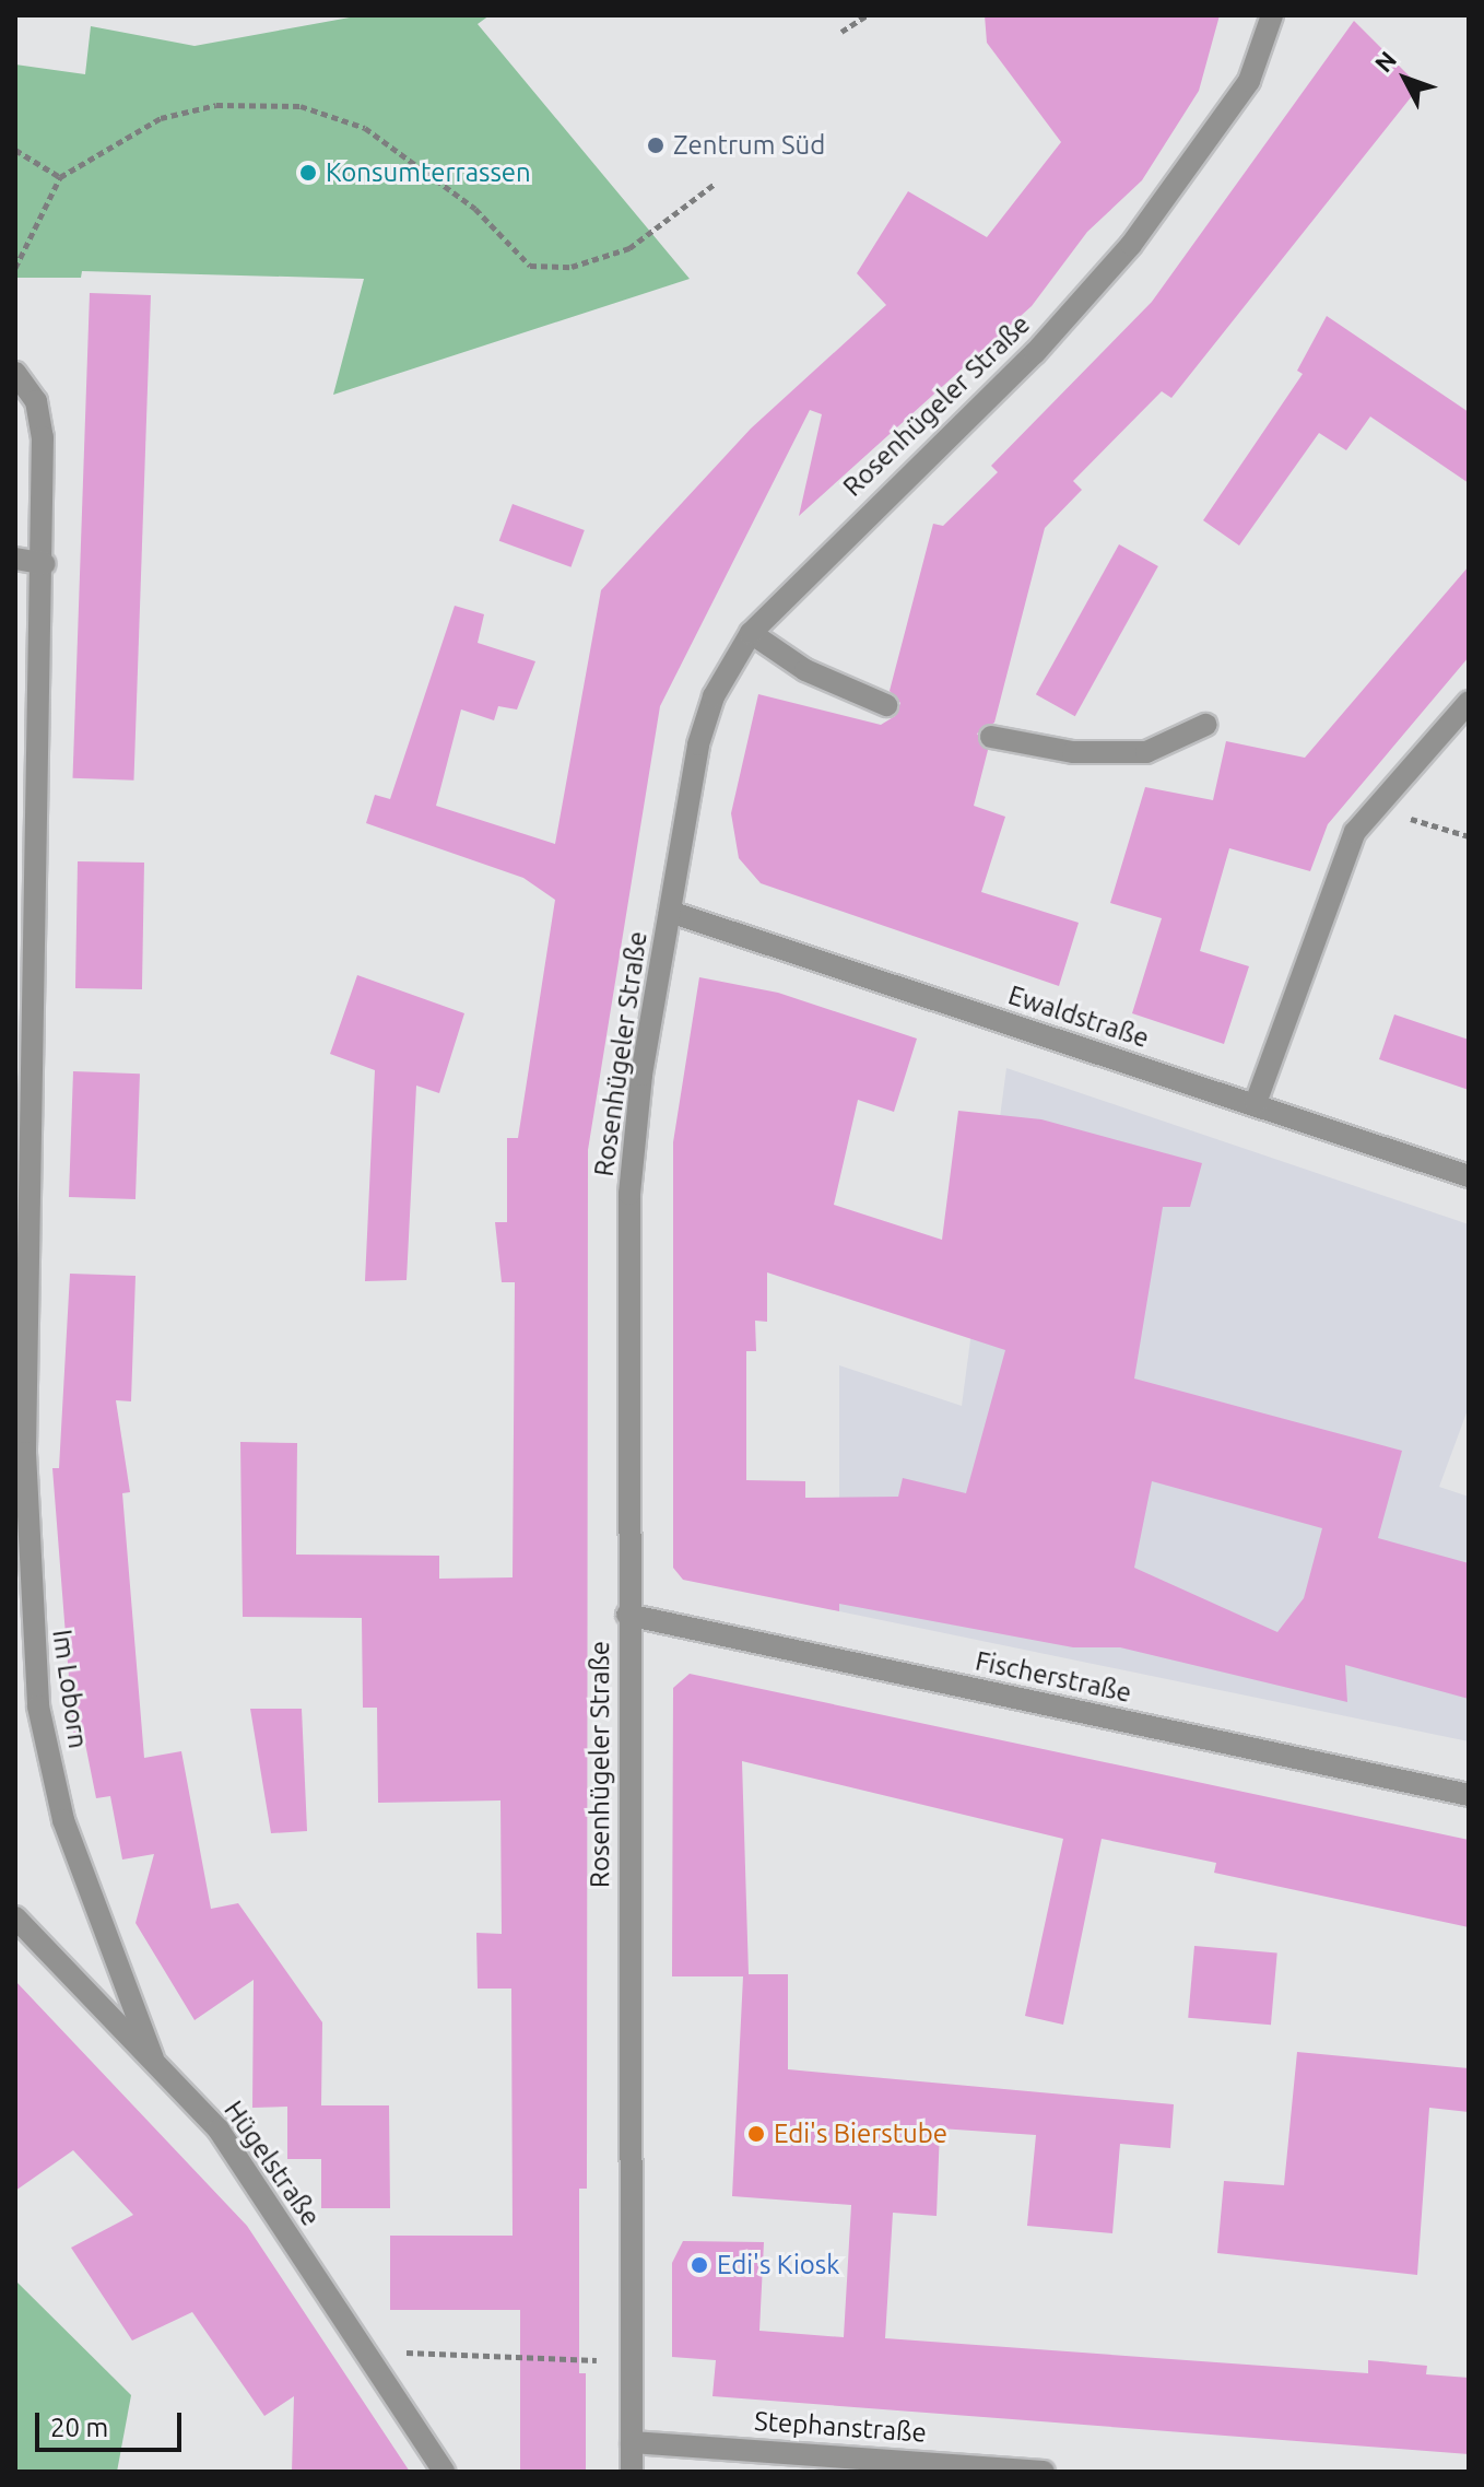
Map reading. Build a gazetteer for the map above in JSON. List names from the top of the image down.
{
  "streets": {
    "street": [
      "Rosenhügeler Straße",
      "Ewaldstraße",
      "Fischerstraße",
      "Im Loborn",
      "Hügelstraße",
      "Stephanstraße"
    ]
  },
  "crossings": [
    ["Rosenhügeler Straße", "Ewaldstraße"],
    ["Rosenhügeler Straße", "Fischerstraße"],
    ["Rosenhügeler Straße", "Stephanstraße"],
    ["Im Loborn", "Hügelstraße"]
  ],
  "places": [
    "Zentrum Süd",
    "Konsumterrassen",
    "Edi's Bierstube",
    "Edi's Kiosk"
  ],
  "scale_bar": "20 m",
  "north": "top left"
}
